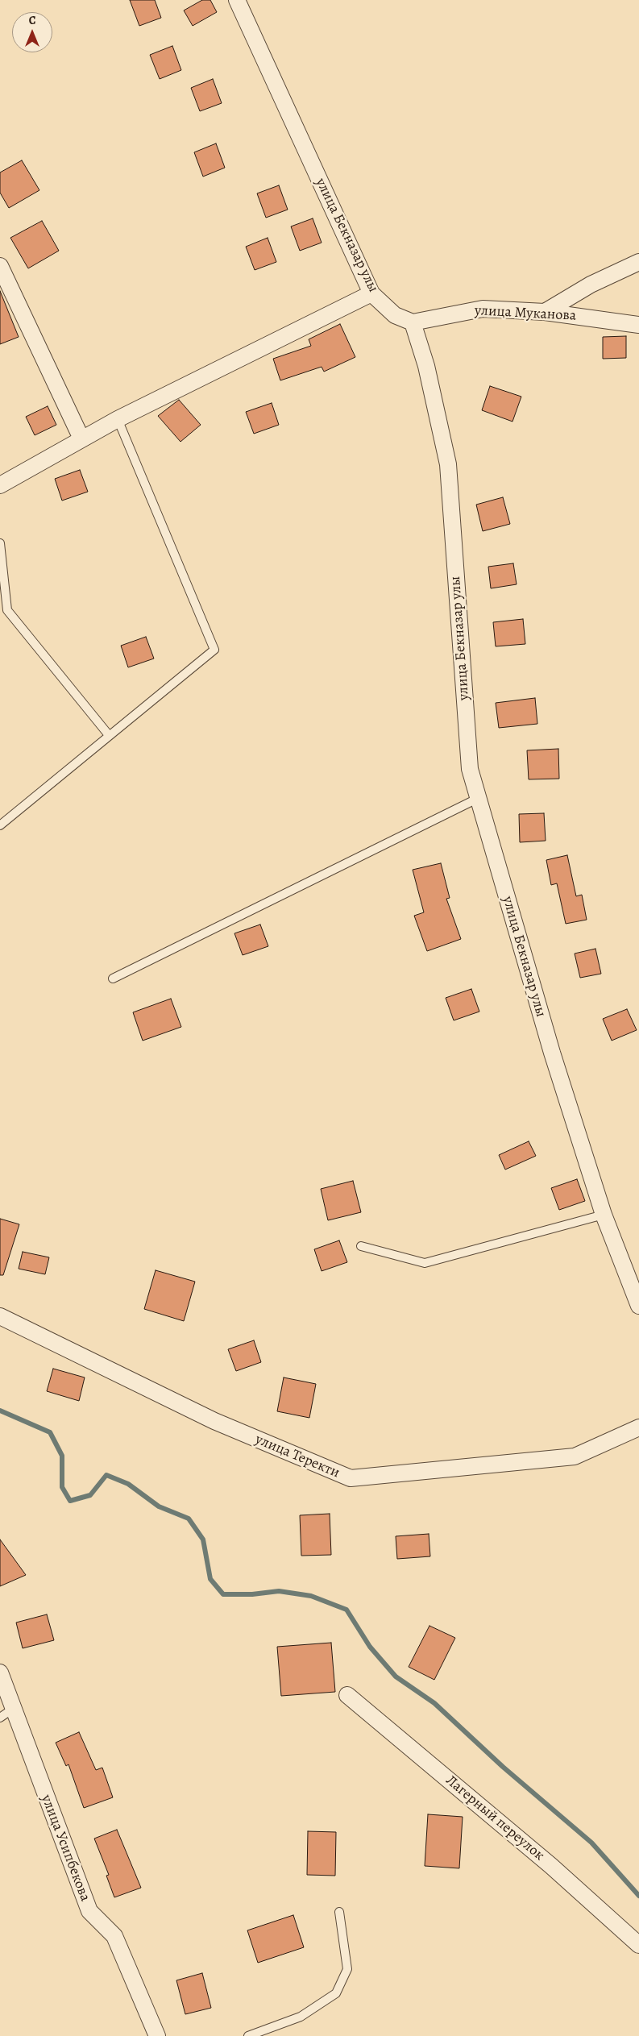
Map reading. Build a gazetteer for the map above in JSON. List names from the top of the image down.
{
  "streets": {
    "street": [
      "улица Бекназар улы",
      "улица Муканова",
      "улица Теректи",
      "Лагерный переулок",
      "улица Усипбекова"
    ]
  },
  "crossings": [
    ["улица Бекназар улы", "улица Муканова"]
  ],
  "north": "top"
}
